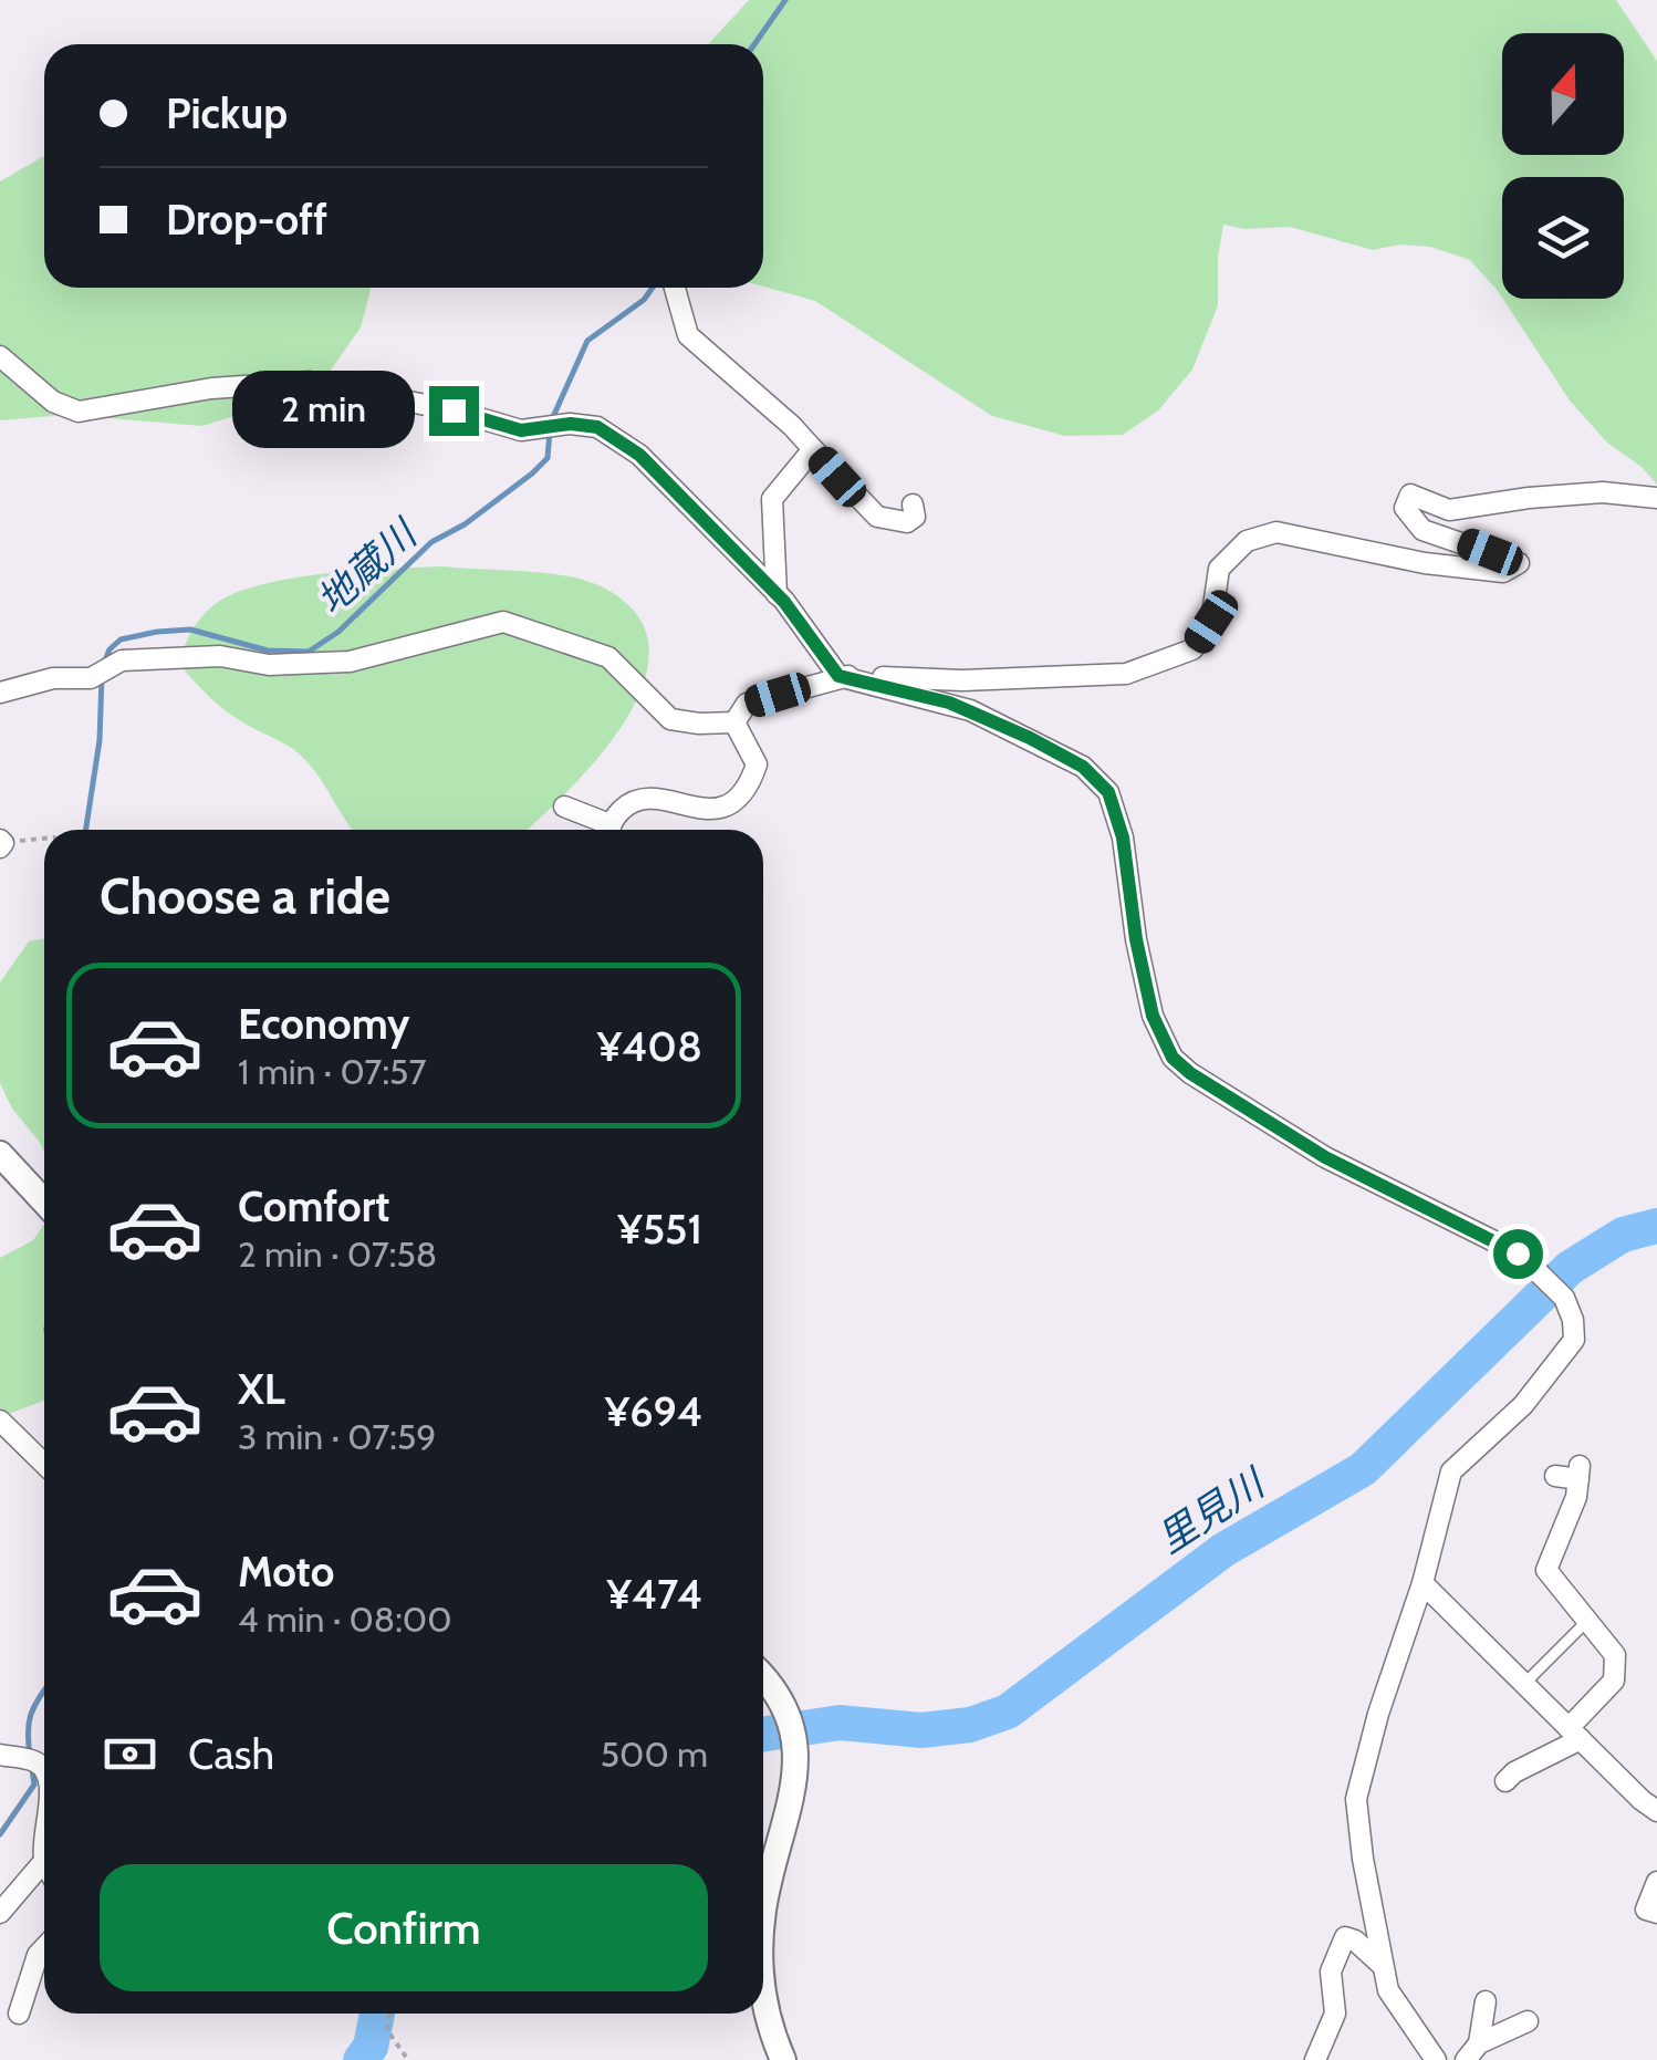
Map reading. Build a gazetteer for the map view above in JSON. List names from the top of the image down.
{
  "water": ["地蔵川", "里見川"],
  "north": "top",
  "page": {
    "banner": ["Pickup", "Drop-off"],
    "bubble": "2 min",
    "heading": "Choose a ride",
    "list": [
      {
        "name": "Economy",
        "note": "1 min · 07:57",
        "value": "¥408"
      },
      {
        "name": "Comfort",
        "note": "2 min · 07:58",
        "value": "¥551"
      },
      {
        "name": "XL",
        "note": "3 min · 07:59",
        "value": "¥694"
      },
      {
        "name": "Moto",
        "note": "4 min · 08:00",
        "value": "¥474"
      }
    ],
    "pay": ["Cash", "500 m"],
    "buttons": "Confirm"
  }
}
